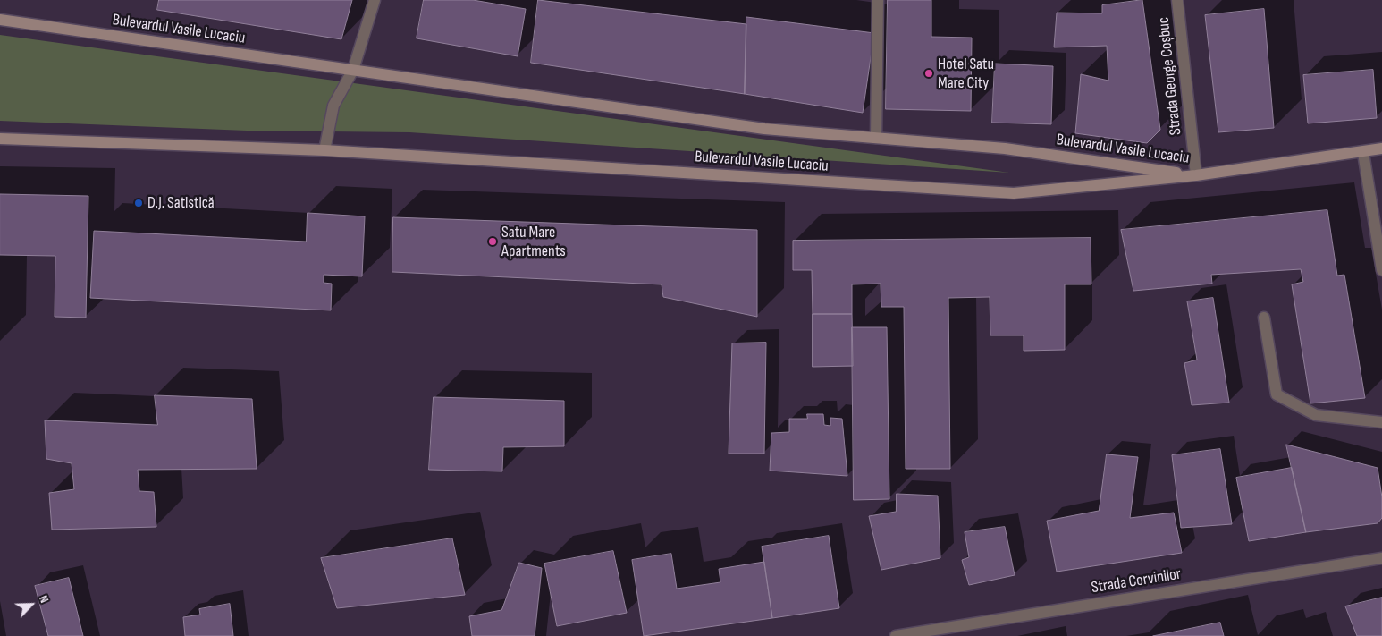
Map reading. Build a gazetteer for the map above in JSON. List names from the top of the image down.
{
  "streets": {
    "main road": ["Bulevardul Vasile Lucaciu"],
    "street": ["Strada George Coșbuc", "Strada Corvinilor"]
  },
  "crossings": [
    ["Bulevardul Vasile Lucaciu", "Strada George Coșbuc"]
  ],
  "places": ["Hotel Satu Mare City", "D.J. Satistică", "Satu Mare Apartments"],
  "north": "top right"
}
